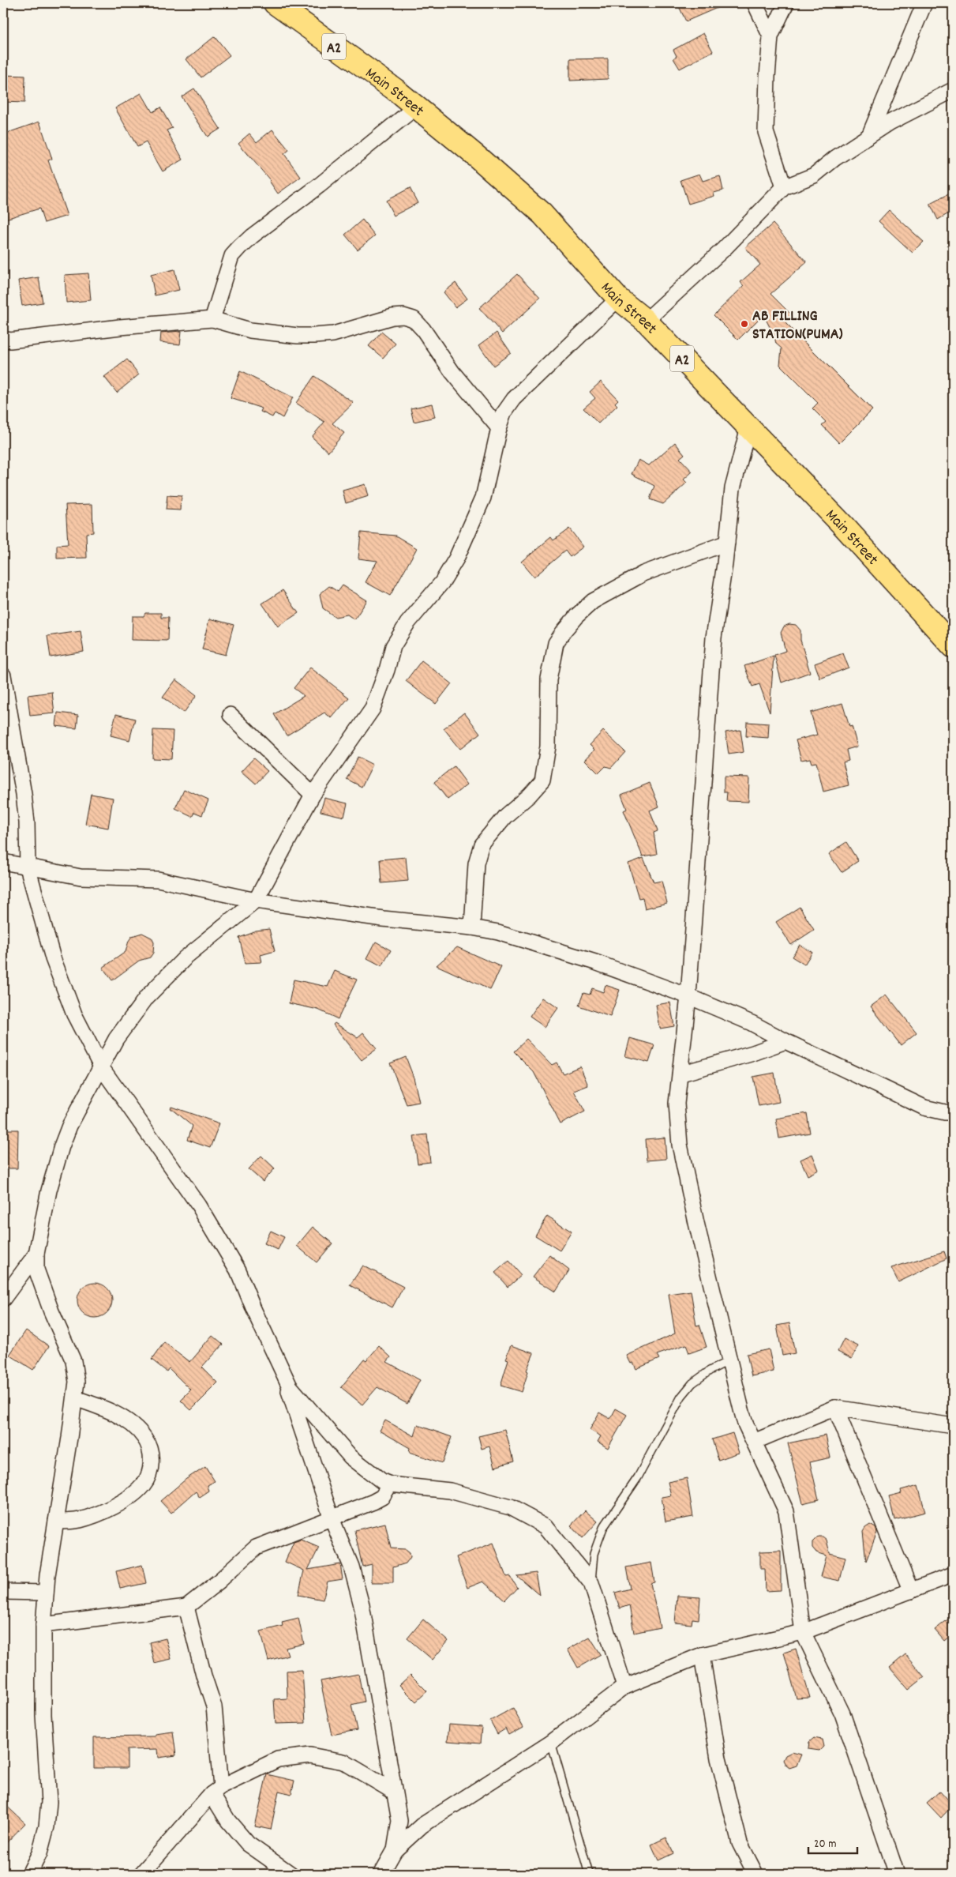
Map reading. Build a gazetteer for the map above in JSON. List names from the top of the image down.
{
  "streets": {
    "highway": ["A2", "Main Street"]
  },
  "places": ["AB FILLING STATION(PUMA)"],
  "scale_bar": "20 m"
}
